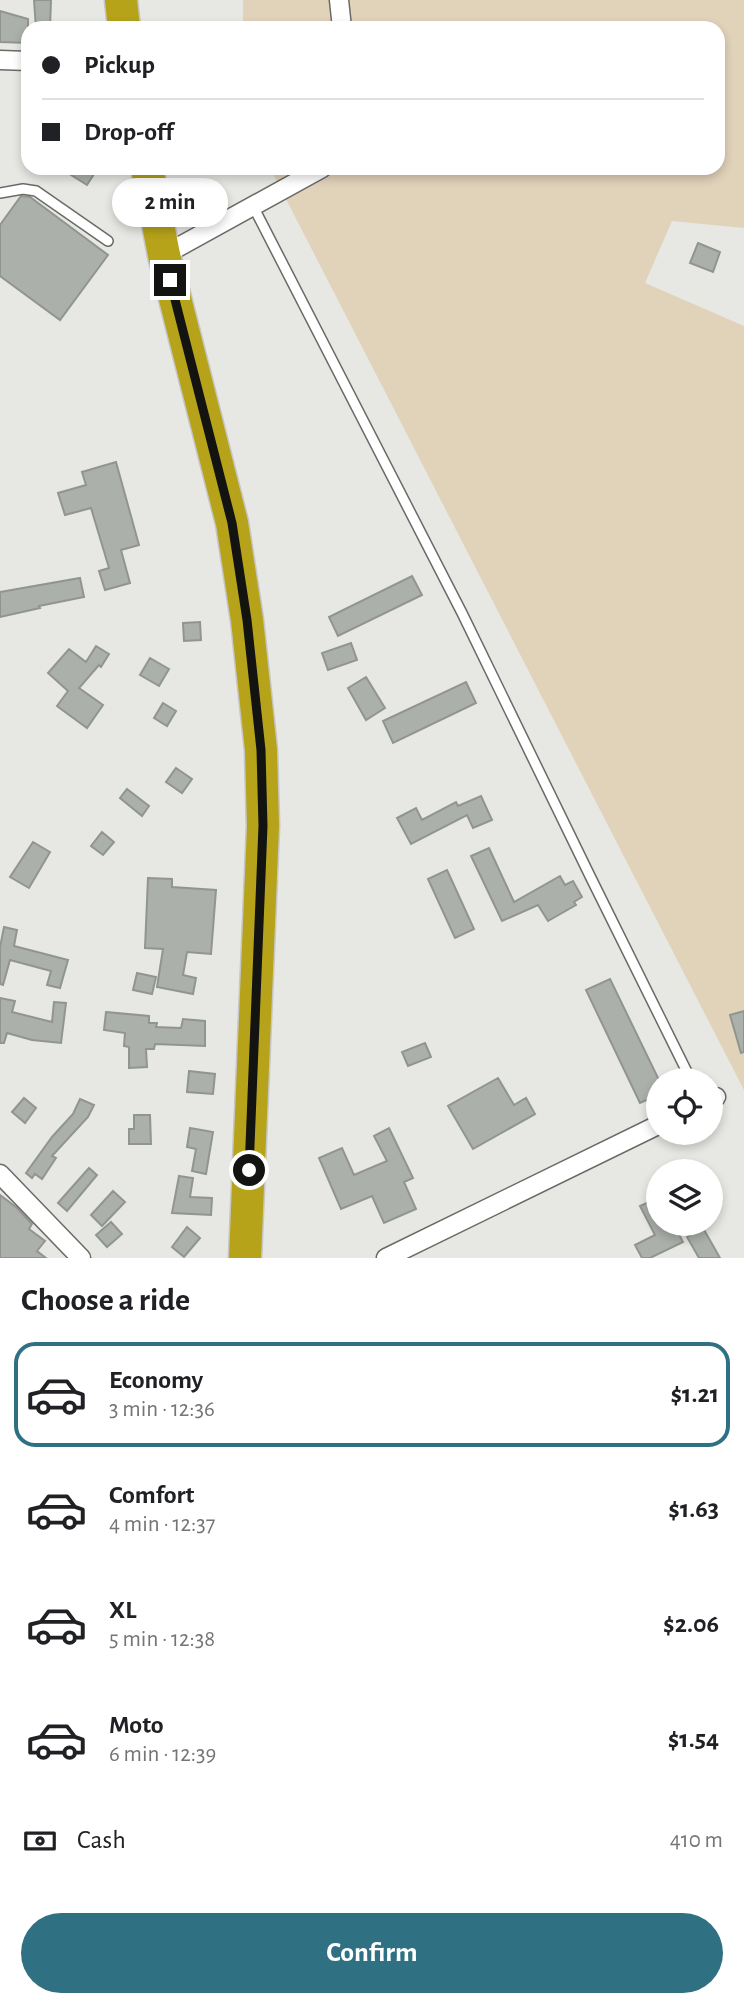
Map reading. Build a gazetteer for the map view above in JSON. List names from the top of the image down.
{
  "page": {
    "banner": ["Pickup", "Drop-off"],
    "bubble": "2 min",
    "heading": "Choose a ride",
    "list": [
      {
        "name": "Economy",
        "note": "3 min · 12:36",
        "value": "$1.21"
      },
      {
        "name": "Comfort",
        "note": "4 min · 12:37",
        "value": "$1.63"
      },
      {
        "name": "XL",
        "note": "5 min · 12:38",
        "value": "$2.06"
      },
      {
        "name": "Moto",
        "note": "6 min · 12:39",
        "value": "$1.54"
      }
    ],
    "pay": ["Cash", "410 m"],
    "buttons": "Confirm"
  }
}
